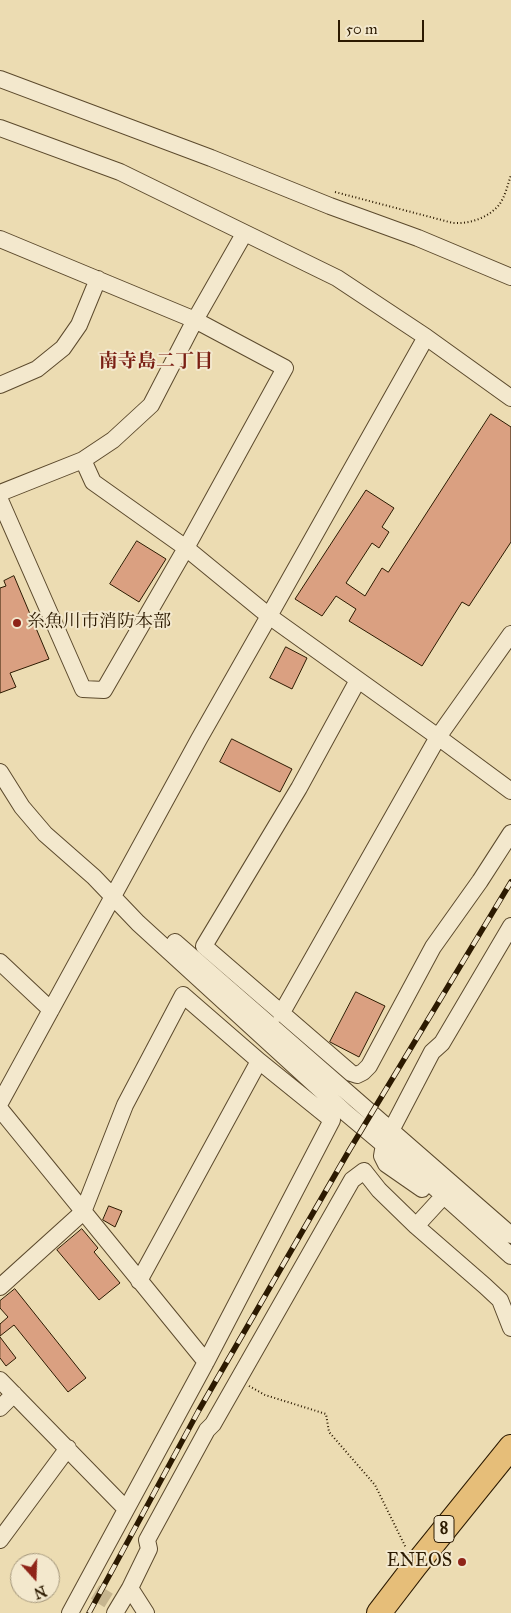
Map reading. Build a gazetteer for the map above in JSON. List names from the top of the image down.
{
  "streets": {
    "highway": ["8"]
  },
  "districts": ["南寺島二丁目"],
  "places": ["糸魚川市消防本部", "ENEOS"],
  "scale_bar": "50 m",
  "north": "bottom"
}
